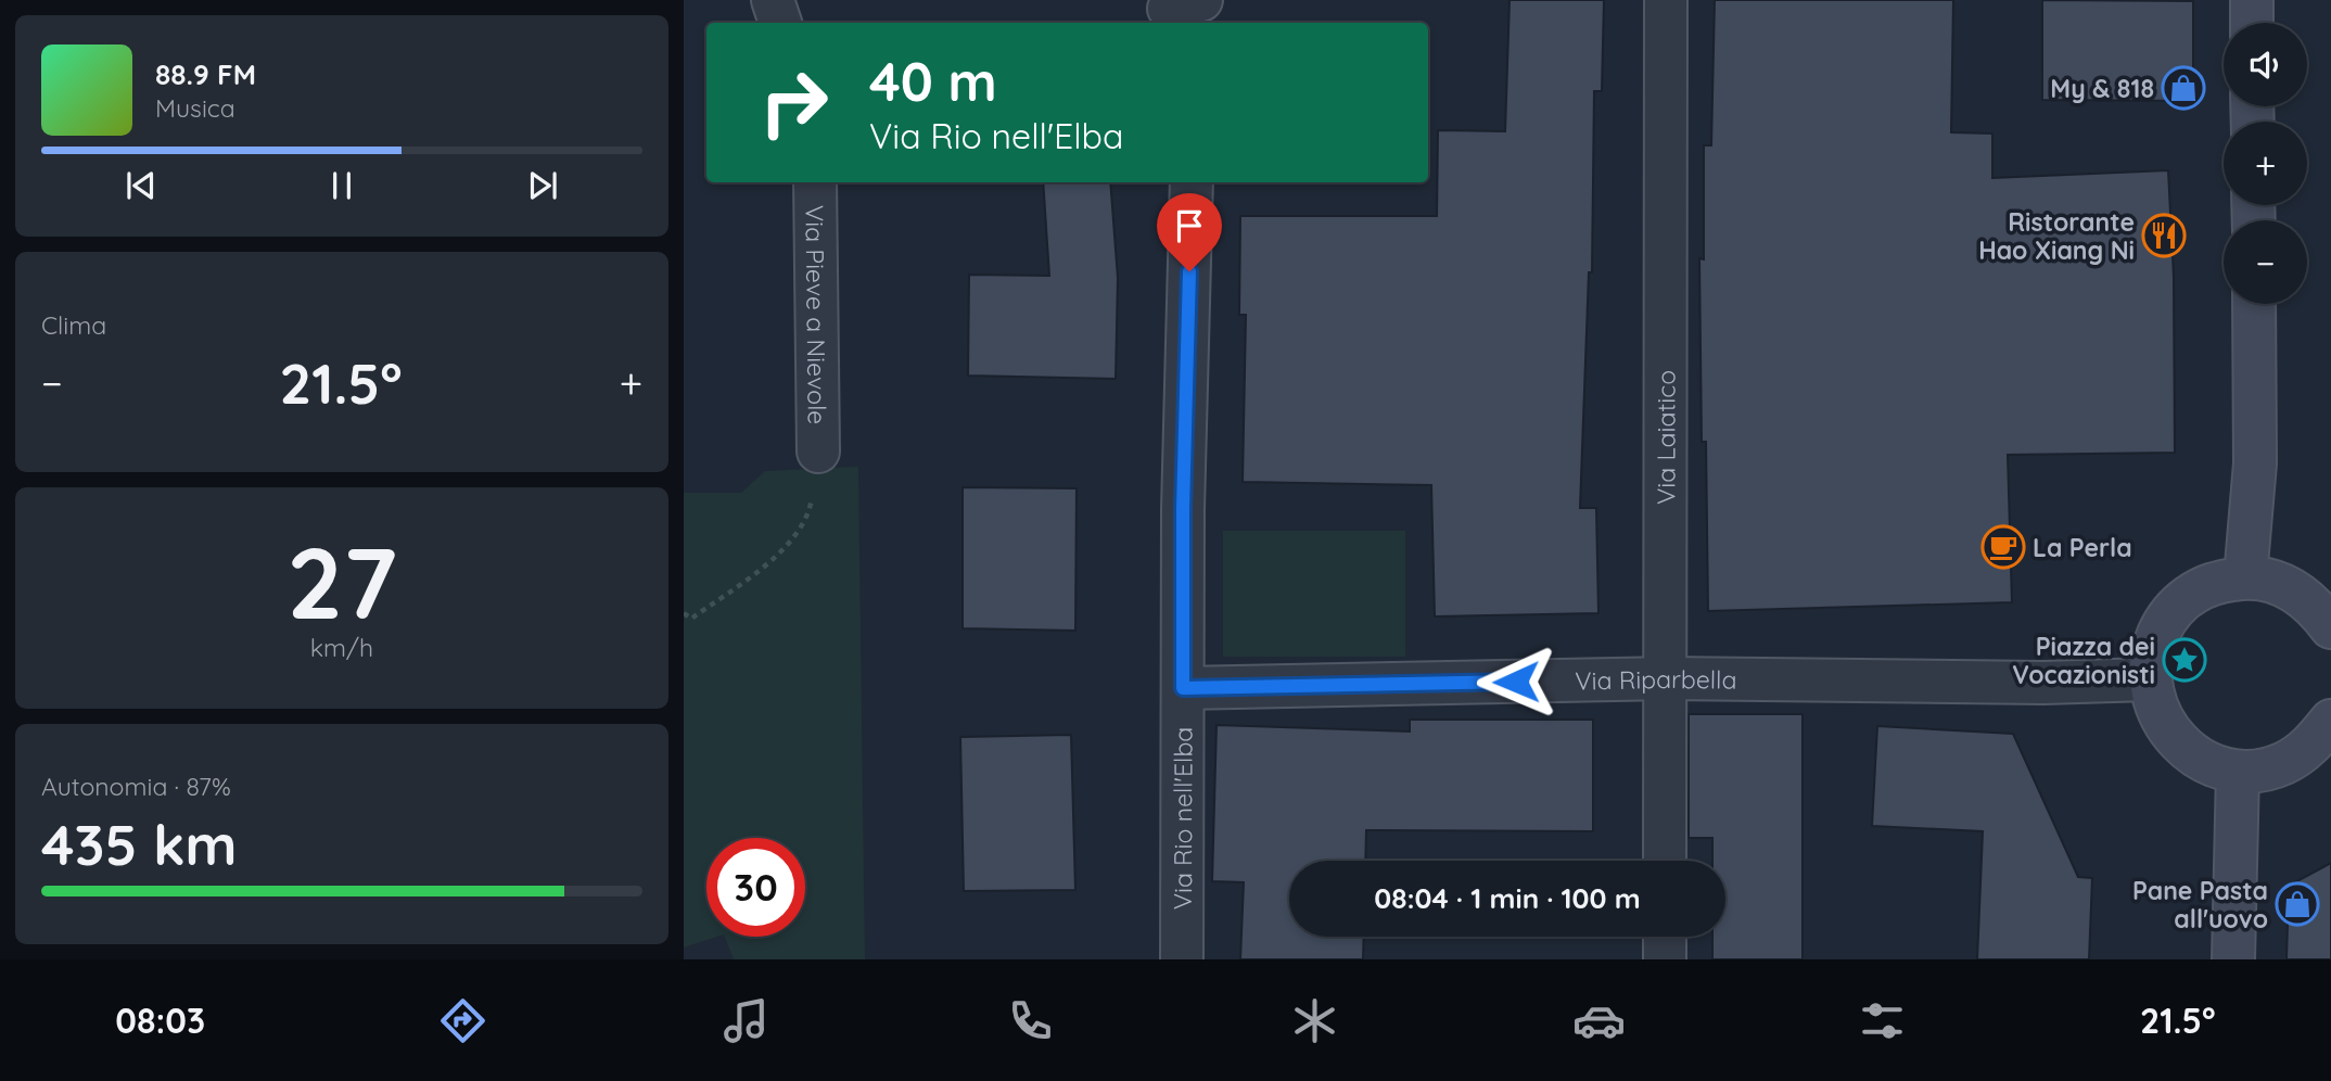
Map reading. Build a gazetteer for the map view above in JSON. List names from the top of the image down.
{
  "streets": {
    "street": [
      "Via Pieve a Nievole",
      "Via Laiatico",
      "Via Riparbella",
      "Via Rio nell'Elba"
    ]
  },
  "crossings": [
    ["Via Laiatico", "Via Riparbella"],
    ["Via Riparbella", "Via Rio nell'Elba"]
  ],
  "places": {
    "shop": ["My & 818", "Pane Pasta all'uovo"],
    "restaurant": ["Ristorante Hao Xiang Ni"],
    "cafe": ["La Perla"],
    "place": ["Piazza dei Vocazionisti"]
  },
  "page": {
    "map_buttons": ["+", "−"],
    "turn": ["40 m", "Via Rio nell'Elba"],
    "song": ["88.9 FM", "Musica"],
    "tile": [
      "Clima",
      ["27", "km/h"],
      ["Autonomia · 87%", "435 km"]
    ],
    "heat": ["−", "21.5°", "+"],
    "limit": "30",
    "trip": "08:04 · 1 min · 100 m",
    "tabs": ["08:03", "21.5°"]
  }
}
